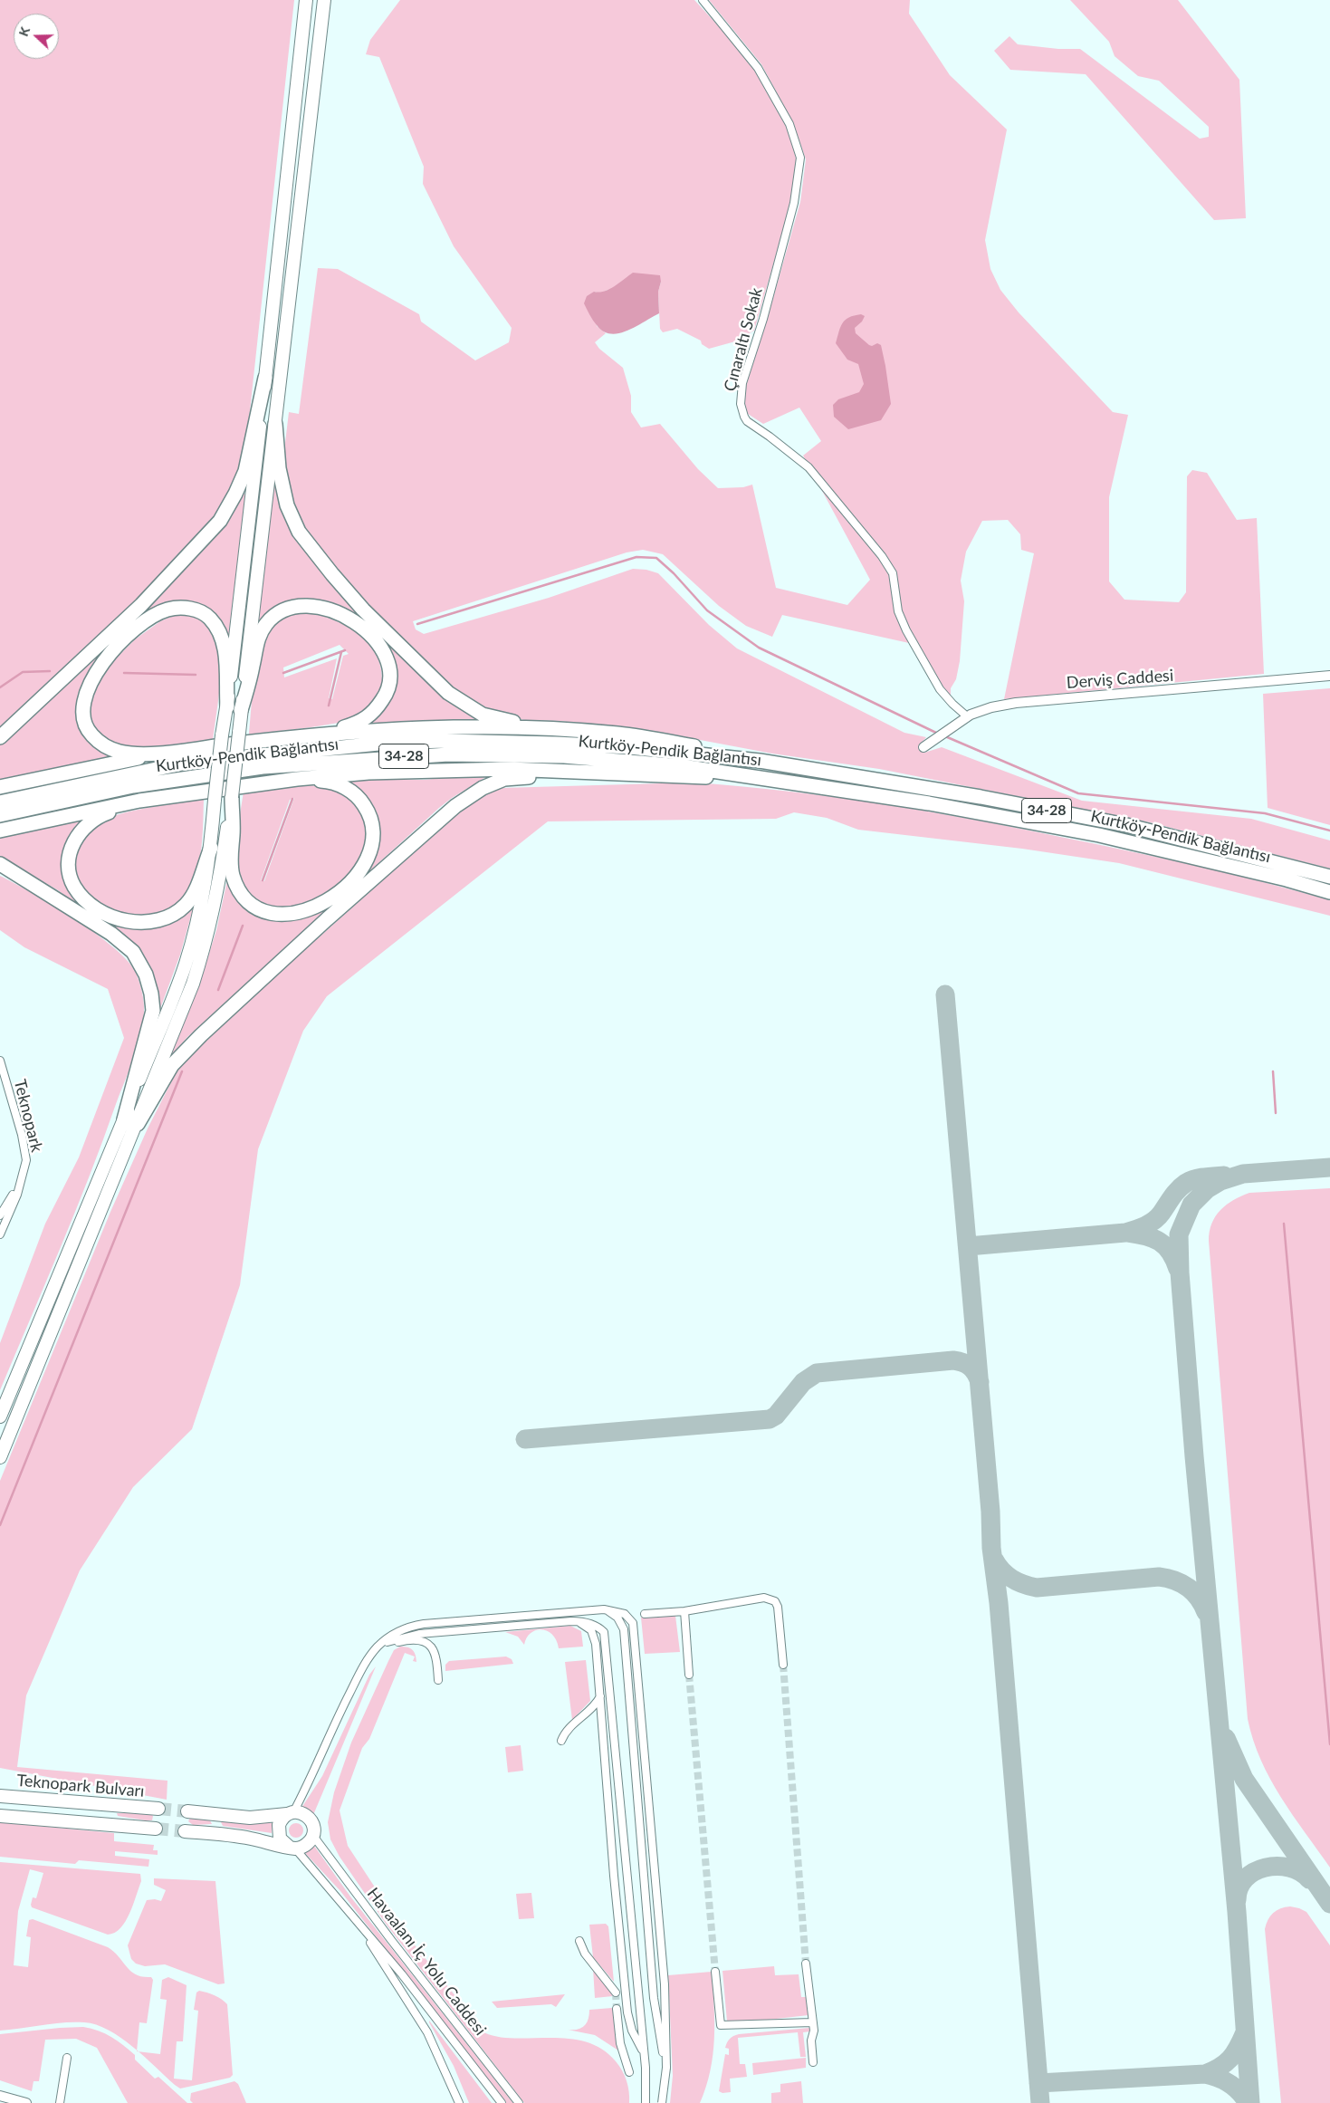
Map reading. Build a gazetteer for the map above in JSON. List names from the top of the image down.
{
  "streets": {
    "highway": ["Kurtköy-Pendik Bağlantısı", "34-28", "Teknopark Bulvarı"],
    "street": [
      "Çınaraltı Sokak",
      "Derviş Caddesi",
      "Teknopark",
      "Havaalanı İç Yolu Caddesi"
    ]
  },
  "crossings": [
    ["Çınaraltı Sokak", "Derviş Caddesi"]
  ],
  "north": "left"
}
